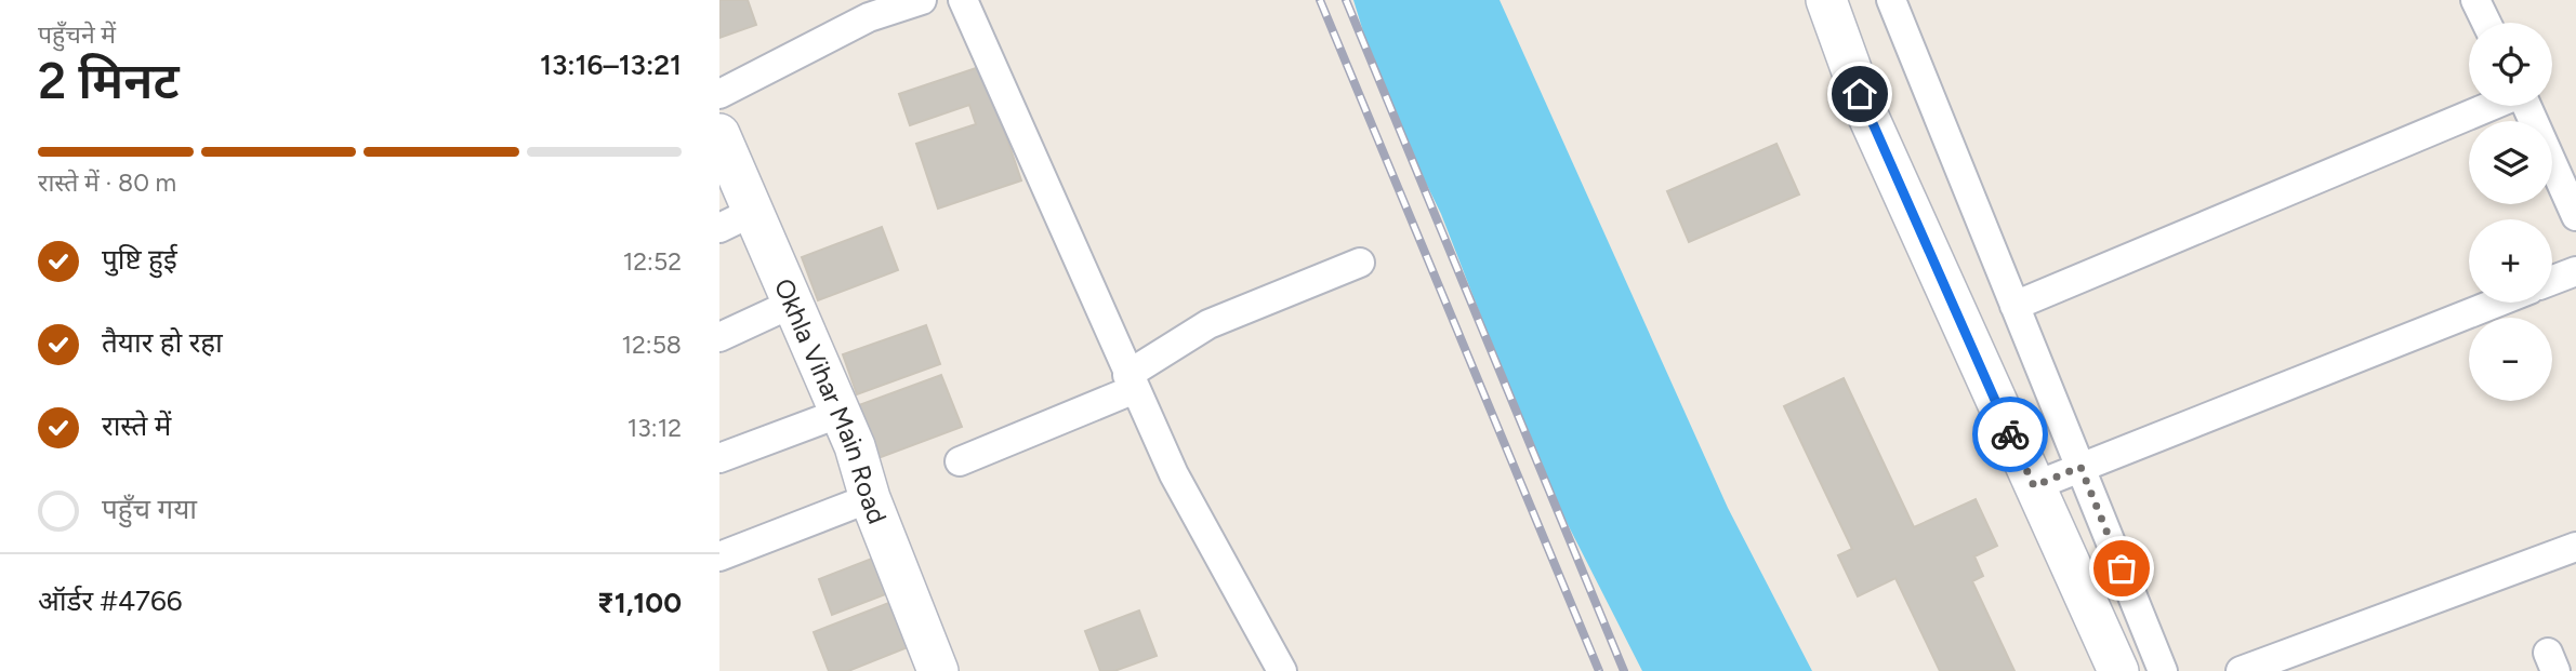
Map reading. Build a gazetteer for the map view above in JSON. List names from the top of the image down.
{
  "streets": {
    "street": ["Okhla Vihar Main Road"]
  },
  "page": {
    "heading": ["2 मिनट", "पहुँचने में", "13:16–13:21"],
    "panel": ["ऑर्डर #4766", "₹1,100"],
    "map_buttons": ["+", "−"],
    "bar": "रास्ते में · 80 m",
    "list": [
      ["पुष्टि हुई", "12:52"],
      ["तैयार हो रहा", "12:58"],
      ["रास्ते में", "13:12"],
      "पहुँच गया"
    ]
  }
}
